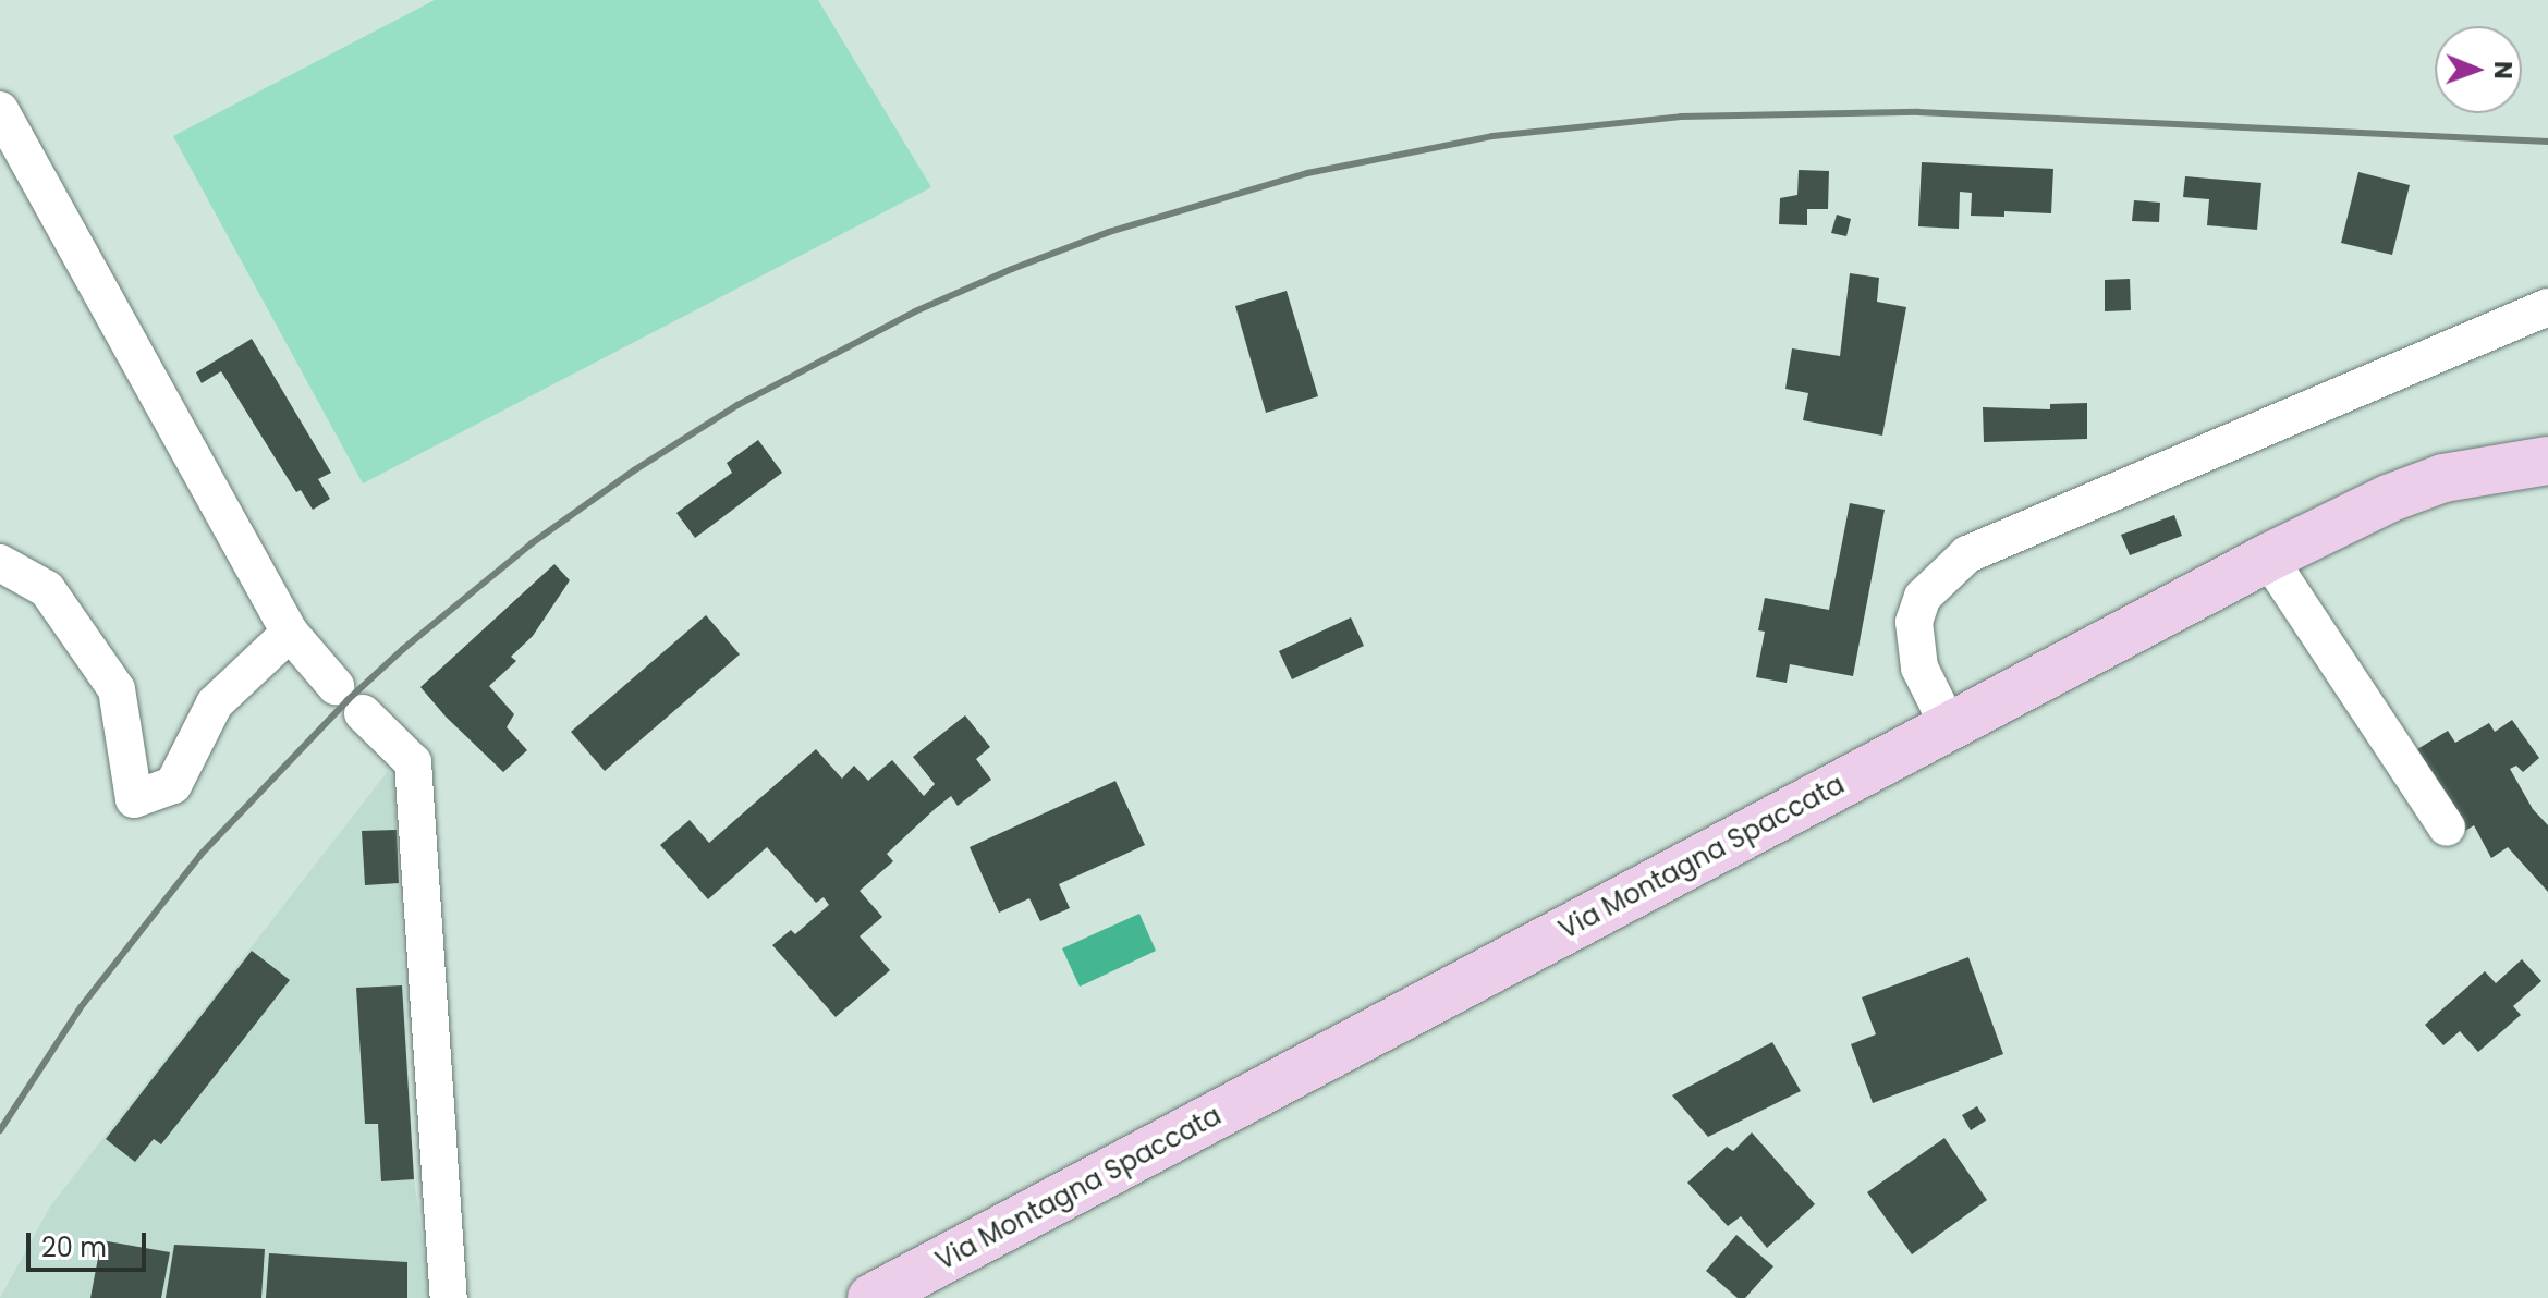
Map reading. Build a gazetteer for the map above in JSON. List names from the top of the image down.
{
  "streets": {
    "main road": ["Via Montagna Spaccata"]
  },
  "scale_bar": "20 m",
  "north": "right"
}
